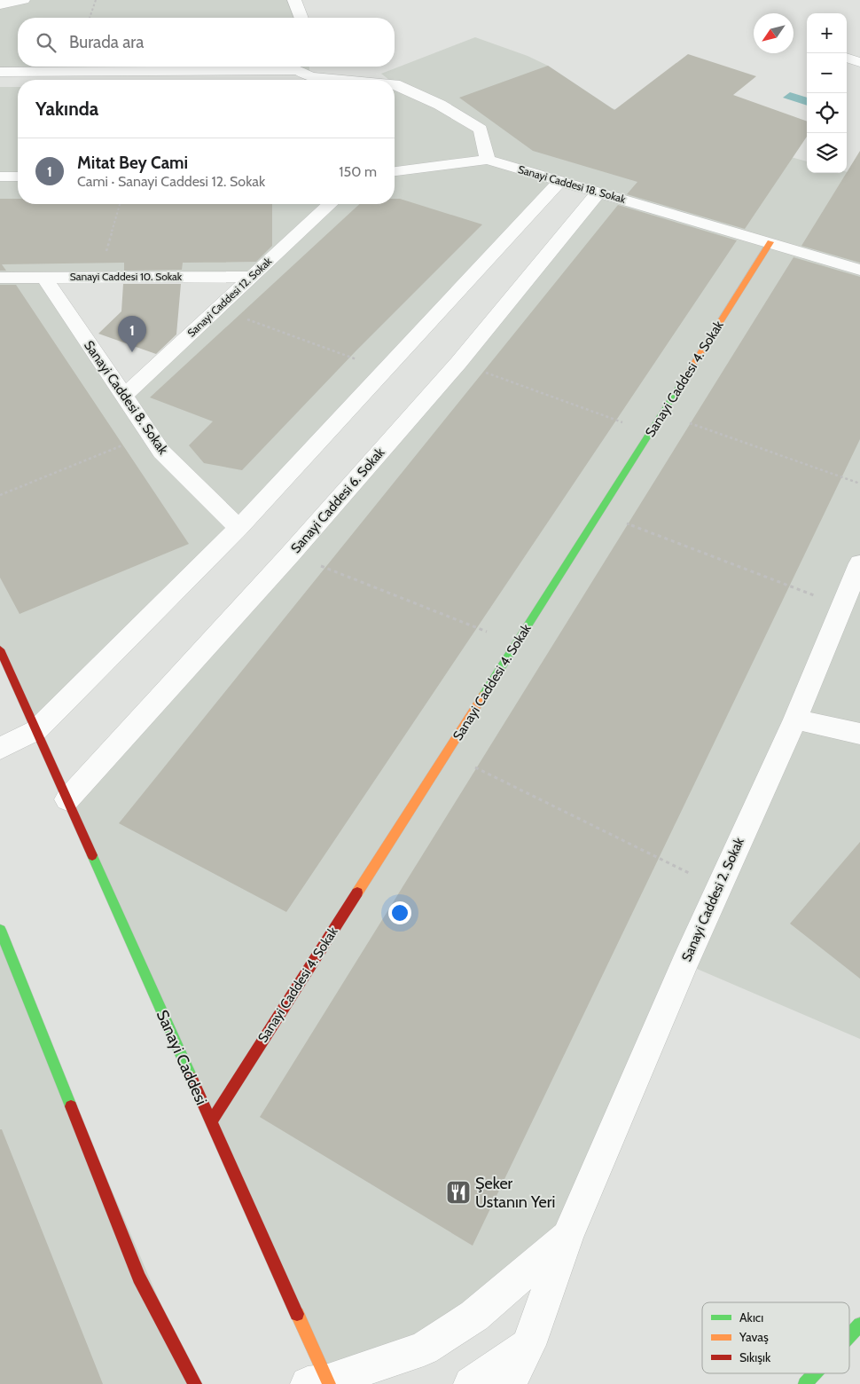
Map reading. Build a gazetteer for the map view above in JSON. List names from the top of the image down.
{
  "streets": {
    "main road": ["Sanayi Caddesi 4. Sokak", "Sanayi Caddesi"],
    "street": [
      "Sanayi Caddesi 18. Sokak",
      "Sanayi Caddesi 10. Sokak",
      "Sanayi Caddesi 12. Sokak",
      "Sanayi Caddesi 8. Sokak",
      "Sanayi Caddesi 6. Sokak",
      "Sanayi Caddesi 2. Sokak"
    ]
  },
  "crossings": [
    ["Sanayi Caddesi 18. Sokak", "Sanayi Caddesi 4. Sokak"],
    ["Sanayi Caddesi 18. Sokak", "Sanayi Caddesi 6. Sokak"],
    ["Sanayi Caddesi 10. Sokak", "Sanayi Caddesi 12. Sokak"],
    ["Sanayi Caddesi 10. Sokak", "Sanayi Caddesi 8. Sokak"],
    ["Sanayi Caddesi 12. Sokak", "Sanayi Caddesi 8. Sokak"],
    ["Sanayi Caddesi 4. Sokak", "Sanayi Caddesi"],
    ["Sanayi Caddesi 6. Sokak", "Sanayi Caddesi"],
    ["Sanayi Caddesi 2. Sokak", "Sanayi Caddesi"]
  ],
  "places": {
    "restaurant": ["Şeker Ustanın Yeri"]
  },
  "legend": ["Akıcı", "Yavaş", "Sıkışık"],
  "north": "bottom left",
  "page": {
    "map_buttons": ["+", "−"],
    "search": "Burada ara",
    "heading": "Yakında",
    "list": [
      {
        "mark": "1",
        "name": "Mitat Bey Cami",
        "note": "Cami · Sanayi Caddesi 12. Sokak",
        "value": "150 m"
      }
    ],
    "pins": "1"
  }
}
